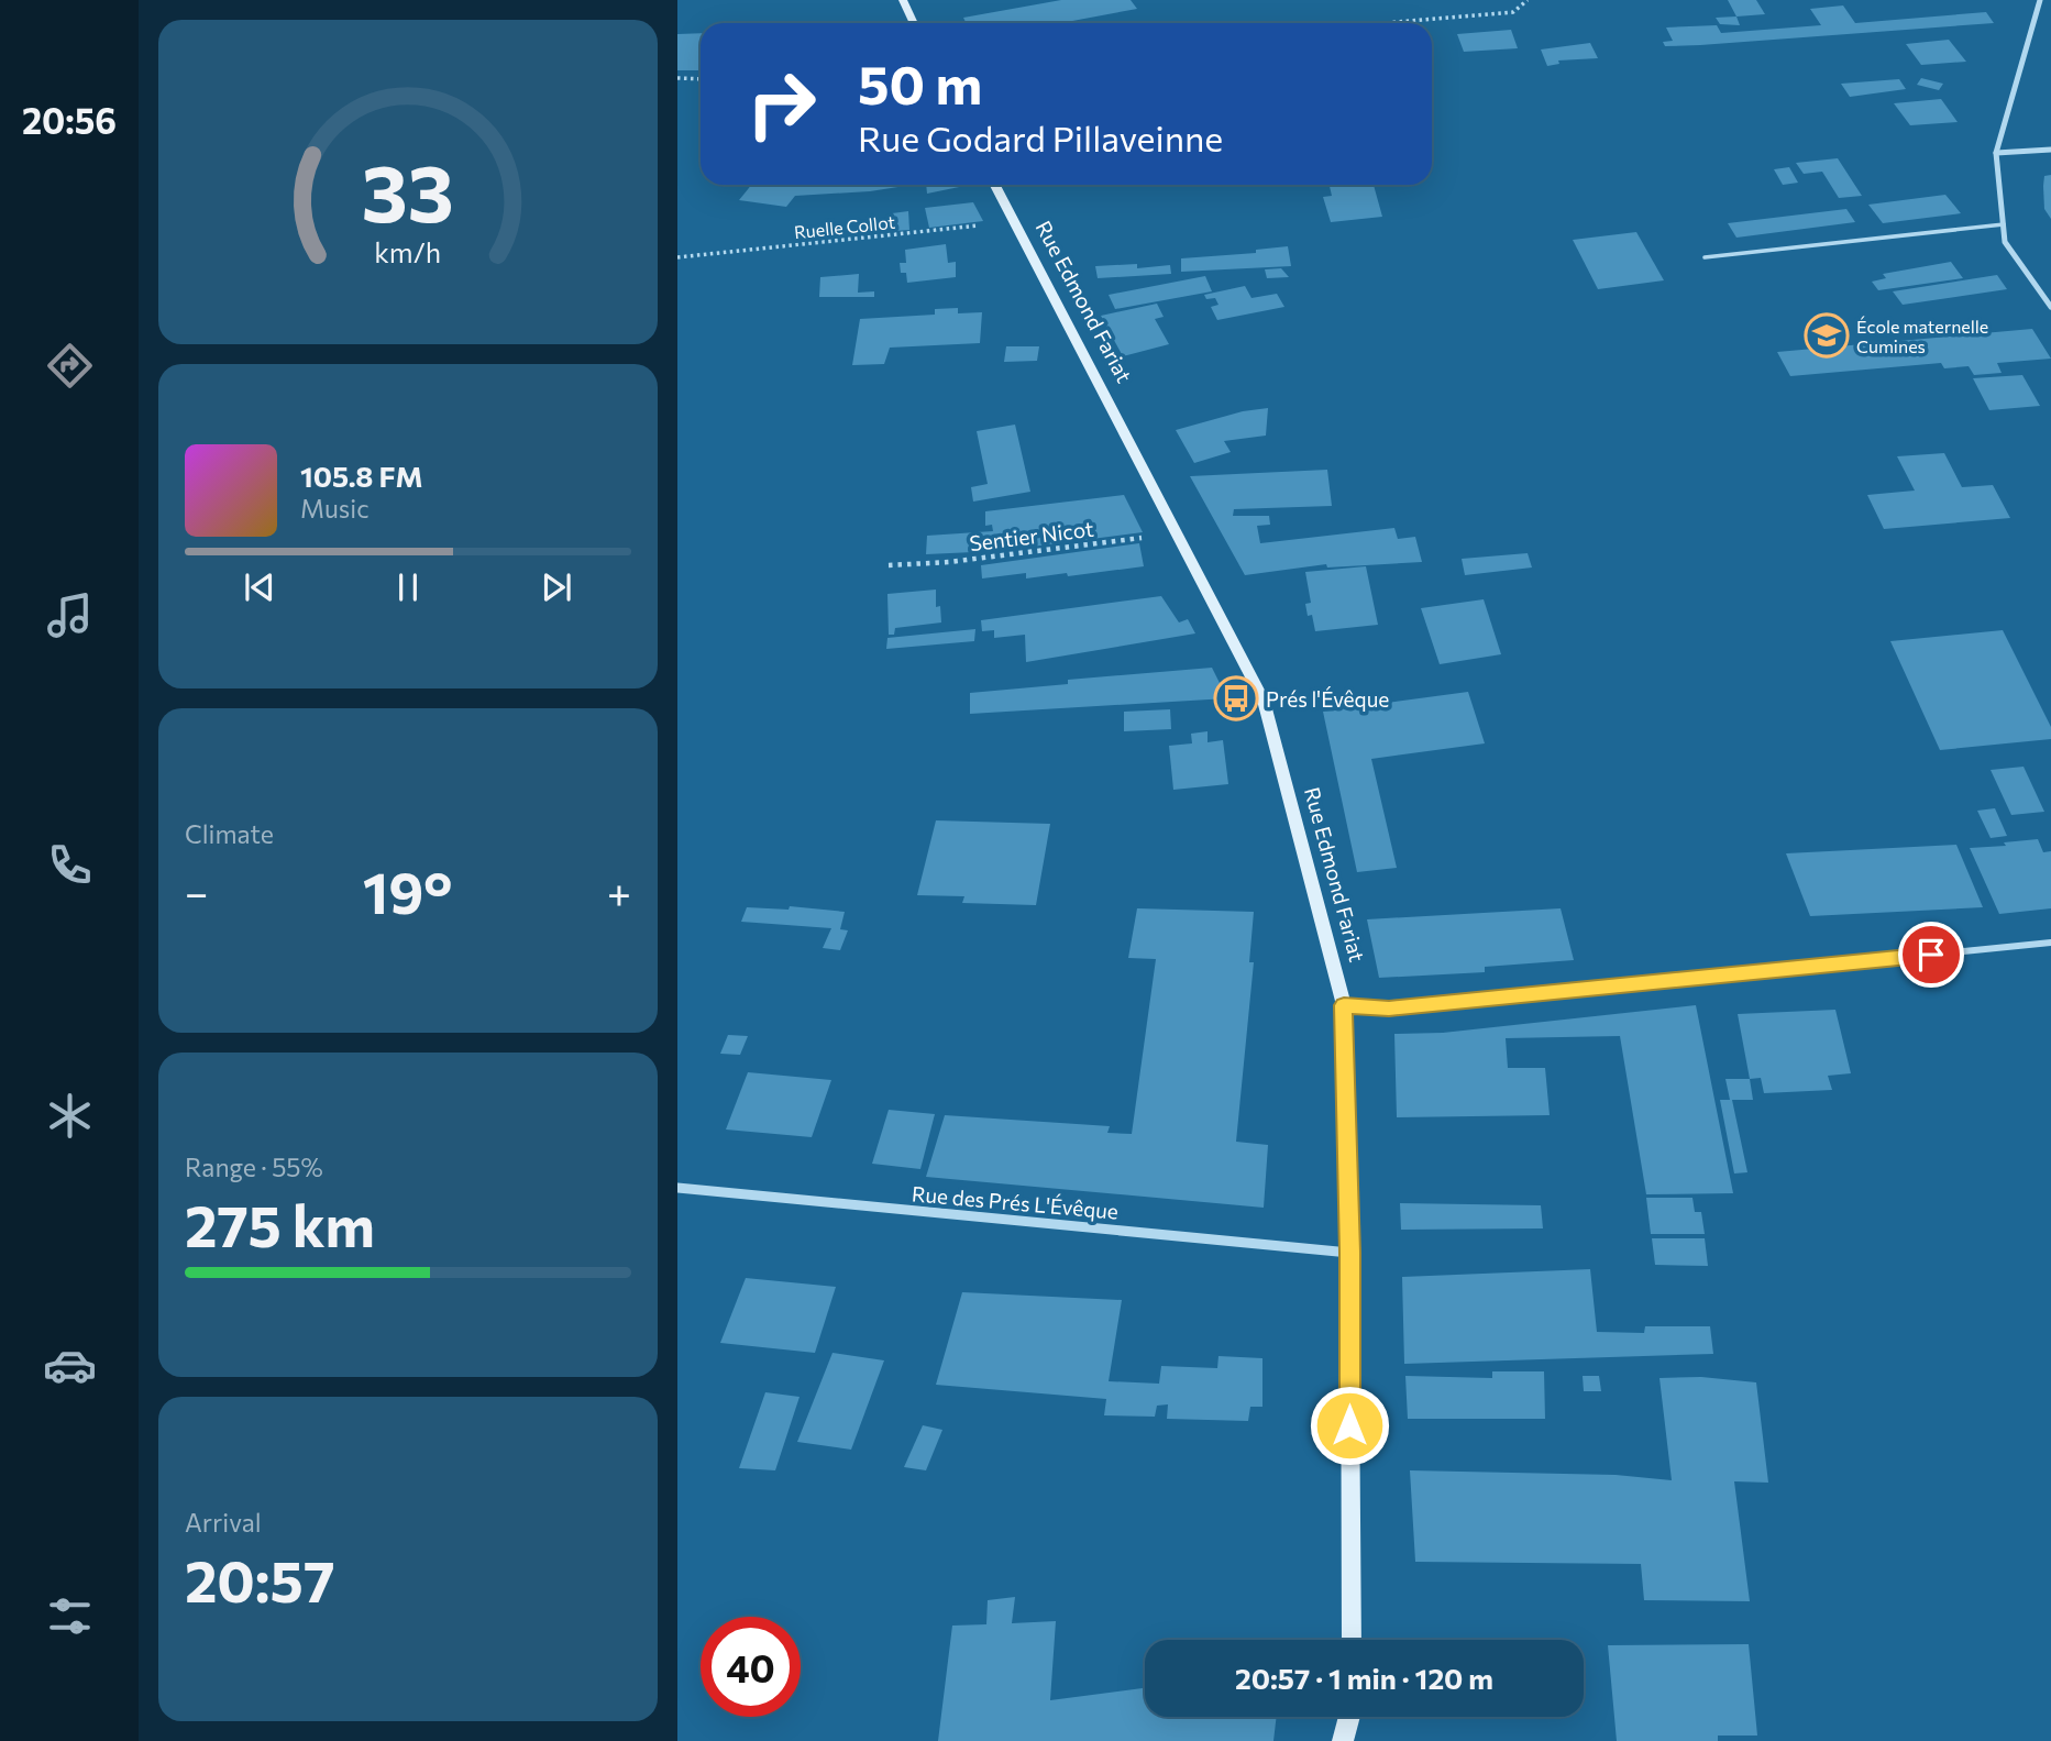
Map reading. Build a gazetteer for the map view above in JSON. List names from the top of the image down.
{
  "streets": {
    "street": ["Rue Edmond Fariat", "Rue des Prés L'Évêque"],
    "path": ["Ruelle Collot", "Sentier Nicot"]
  },
  "crossings": [
    ["Ruelle Collot", "Rue Edmond Fariat"],
    ["Rue Edmond Fariat", "Sentier Nicot"],
    ["Rue Edmond Fariat", "Rue des Prés L'Évêque"]
  ],
  "places": {
    "school or university": ["École maternelle Cumines"],
    "bus stop": ["Prés l'Évêque"]
  },
  "page": {
    "tabs": "20:56",
    "turn": ["50 m", "Rue Godard Pillaveinne"],
    "song": ["105.8 FM", "Music"],
    "tile": [
      "Climate",
      ["Range · 55%", "275 km"],
      ["Arrival", "20:57"]
    ],
    "heat": ["−", "19°", "+"],
    "limit": "40",
    "trip": "20:57 · 1 min · 120 m",
    "gauge": ["33", "km/h"]
  }
}
